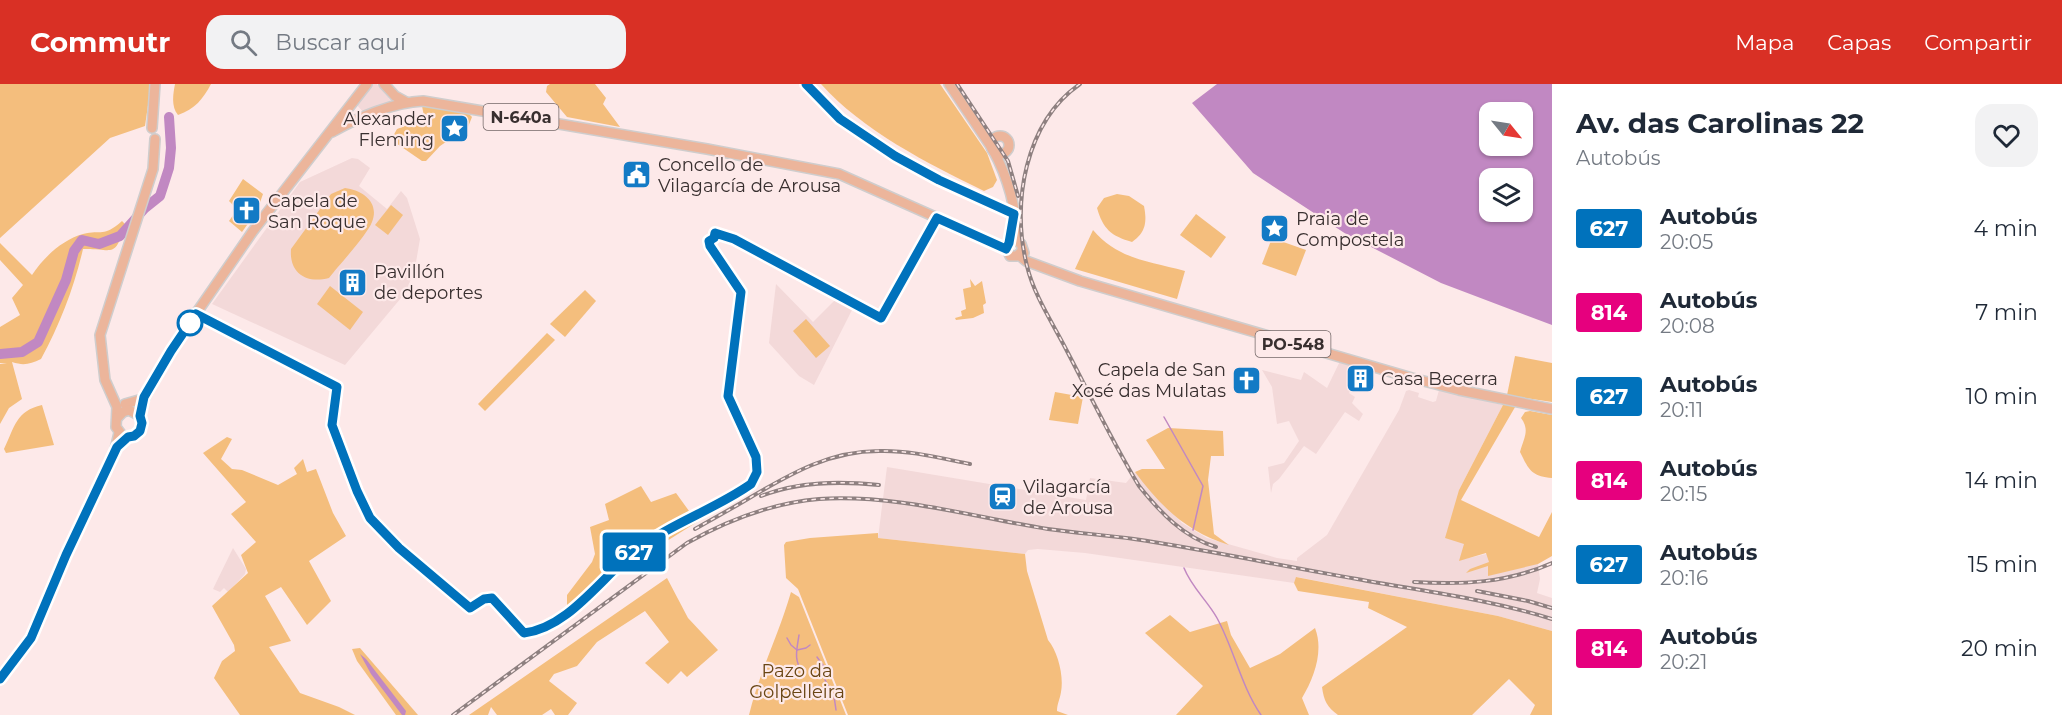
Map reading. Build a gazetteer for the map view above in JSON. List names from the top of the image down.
{
  "streets": {
    "main road": ["N-640a", "PO-548"]
  },
  "parks": ["Pazo da Golpelleira"],
  "places": {
    "place": ["Alexander Fleming", "Praia de Compostela"],
    "public building": ["Concello de Vilagarcía de Arousa"],
    "church": ["Capela de San Roque", "Capela de San Xosé das Mulatas"],
    "building": ["Pavillón de deportes", "Casa Becerra"],
    "station": ["Vilagarcía de Arousa"]
  },
  "lines": ["bus line 627"],
  "north": "bottom right",
  "page": {
    "header": "Commutr",
    "search": "Buscar aquí",
    "nav": ["Mapa", "Capas", "Compartir"],
    "on_map": "627",
    "heading": ["Av. das Carolinas 22", "Autobús"],
    "list": [
      {
        "mark": "627",
        "name": "Autobús",
        "note": "20:05",
        "value": "4 min"
      },
      {
        "mark": "814",
        "name": "Autobús",
        "note": "20:08",
        "value": "7 min"
      },
      {
        "mark": "627",
        "name": "Autobús",
        "note": "20:11",
        "value": "10 min"
      },
      {
        "mark": "814",
        "name": "Autobús",
        "note": "20:15",
        "value": "14 min"
      },
      {
        "mark": "627",
        "name": "Autobús",
        "note": "20:16",
        "value": "15 min"
      },
      {
        "mark": "814",
        "name": "Autobús",
        "note": "20:21",
        "value": "20 min"
      }
    ]
  }
}
